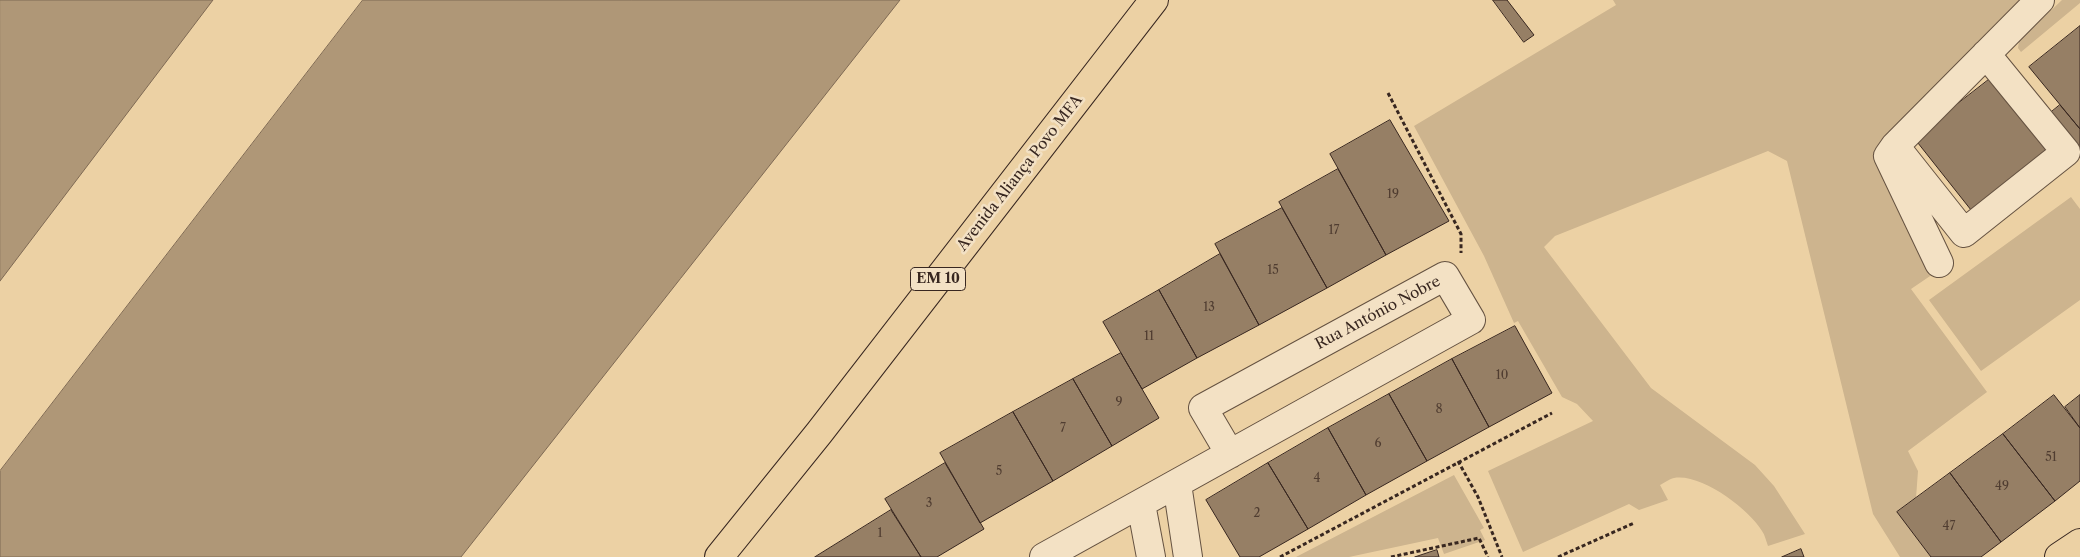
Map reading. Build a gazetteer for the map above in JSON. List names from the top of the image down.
{
  "streets": {
    "main road": ["Avenida Aliança Povo MFA", "EM 10"],
    "street": ["Rua António Nobre"]
  },
  "house_numbers": [
    "19",
    "17",
    "15",
    "13",
    "11",
    "10",
    "9",
    "8",
    "7",
    "6",
    "51",
    "5",
    "4",
    "49",
    "3",
    "2",
    "47",
    "1"
  ]
}
